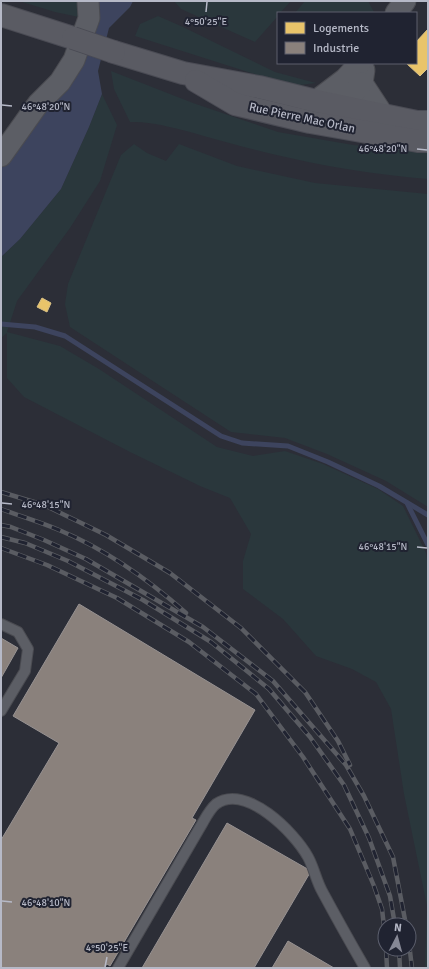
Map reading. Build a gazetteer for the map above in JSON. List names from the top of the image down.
{
  "streets": {
    "main road": ["Rue Pierre Mac Orlan"]
  },
  "legend": ["Logements", "Industrie"],
  "north": "top",
  "coordinates": [
    "4°50'25\"E",
    "46°48'20\"N",
    "46°48'15\"N",
    "46°48'10\"N"
  ]
}
